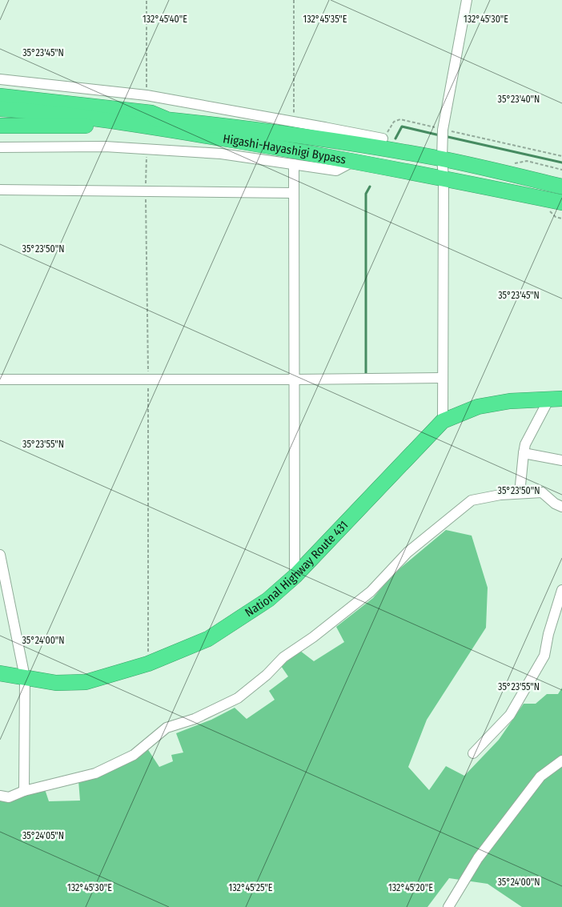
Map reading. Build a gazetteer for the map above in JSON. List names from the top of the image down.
{
  "streets": {
    "highway": ["Higashi-Hayashigi Bypass", "National Highway Route 431"]
  },
  "coordinates": [
    "132°45'40\"E",
    "132°45'35\"E",
    "132°45'30\"E",
    "35°23'45\"N",
    "35°23'40\"N",
    "35°23'50\"N",
    "35°23'55\"N",
    "35°24'00\"N",
    "35°24'05\"N",
    "132°45'25\"E",
    "132°45'20\"E"
  ]
}
